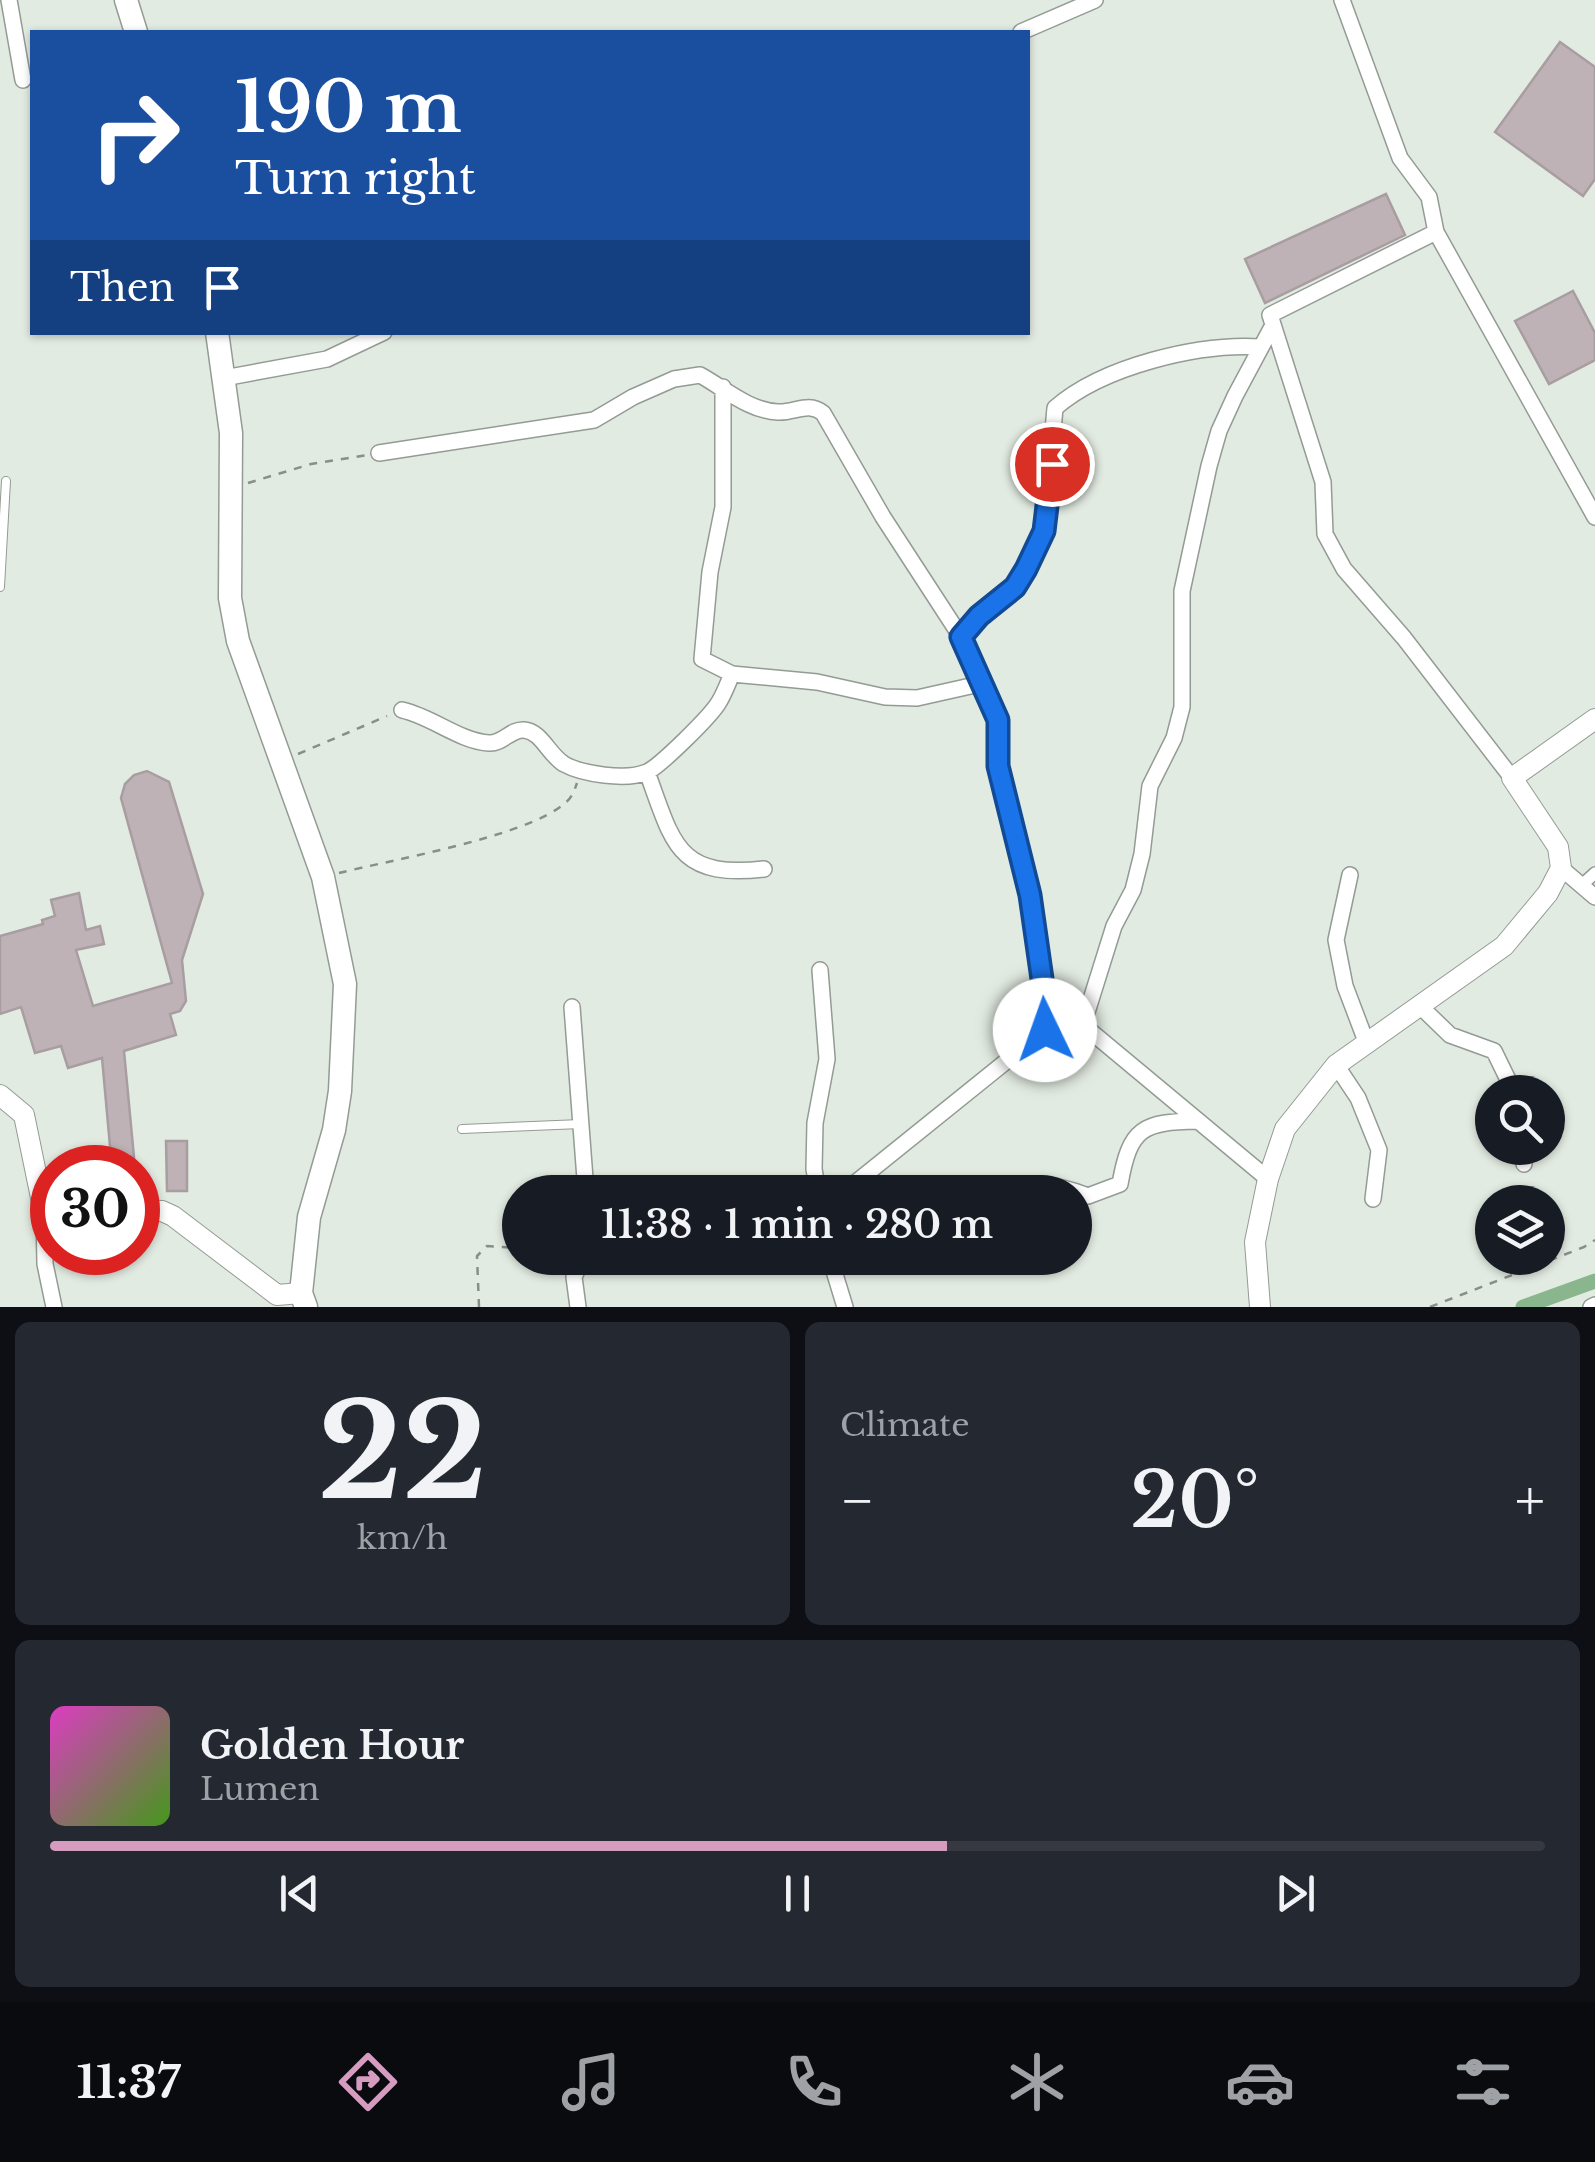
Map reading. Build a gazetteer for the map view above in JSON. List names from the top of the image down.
{
  "page": {
    "turn": ["190 m", "Turn right"],
    "then": "Then",
    "limit": "30",
    "trip": "11:38 · 1 min · 280 m",
    "tile": [
      ["22", "km/h"],
      "Climate"
    ],
    "heat": ["−", "20°", "+"],
    "song": ["Golden Hour", "Lumen"],
    "tabs": "11:37"
  }
}
